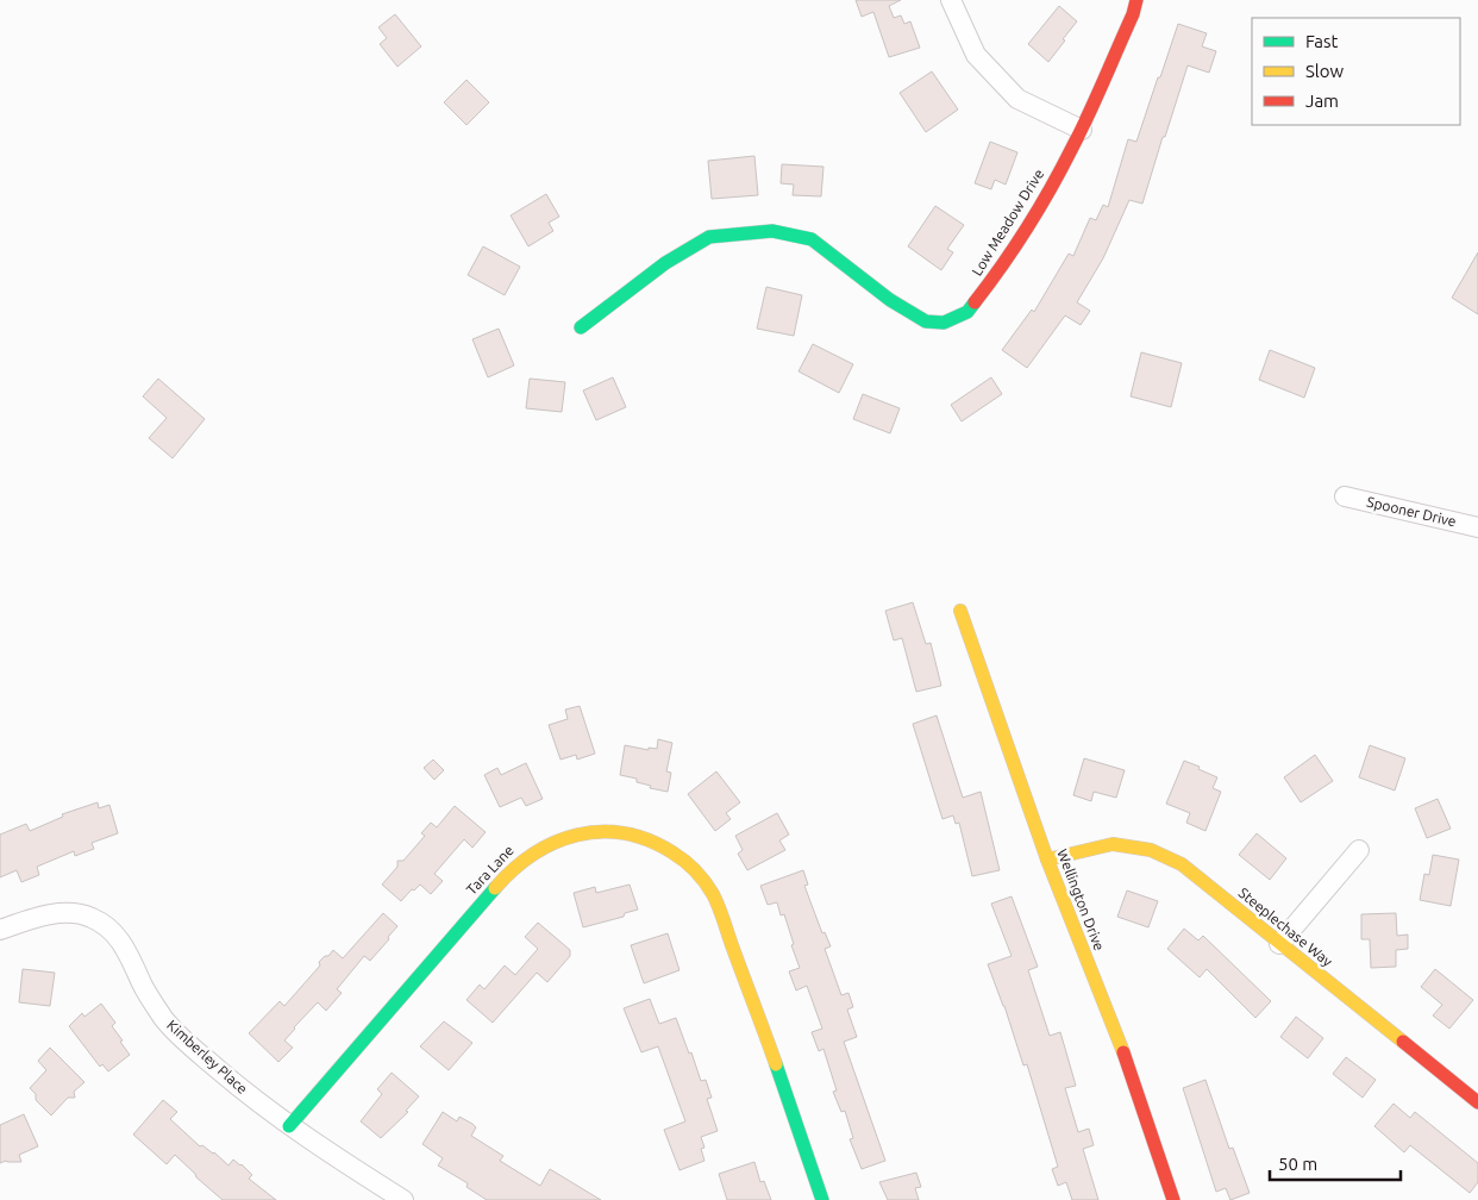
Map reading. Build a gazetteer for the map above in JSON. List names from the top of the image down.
{
  "streets": {
    "street": [
      "Low Meadow Drive",
      "Spooner Drive",
      "Tara Lane",
      "Wellington Drive",
      "Steeplechase Way",
      "Kimberley Place"
    ]
  },
  "crossings": [
    ["Tara Lane", "Kimberley Place"],
    ["Wellington Drive", "Steeplechase Way"]
  ],
  "legend": ["Fast", "Slow", "Jam"],
  "scale_bar": "50 m"
}
